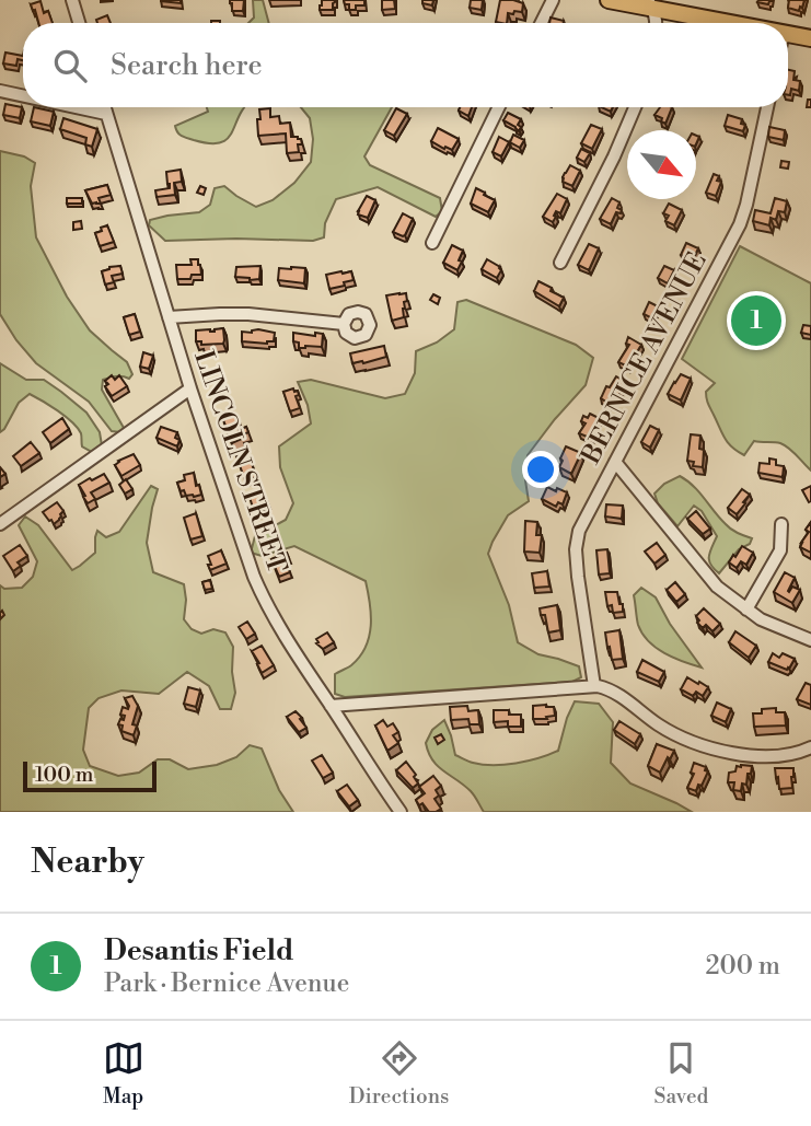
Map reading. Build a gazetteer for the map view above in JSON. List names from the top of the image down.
{
  "streets": {
    "street": ["BERNICE AVENUE", "LINCOLN STREET"]
  },
  "scale_bar": "100 m",
  "north": "bottom right",
  "page": {
    "search": "Search here",
    "pins": "1",
    "scale": "100 m",
    "heading": "Nearby",
    "list": [
      {
        "mark": "1",
        "name": "Desantis Field",
        "note": "Park · Bernice Avenue",
        "value": "200 m"
      }
    ],
    "nav": ["Map", "Directions", "Saved"]
  }
}
